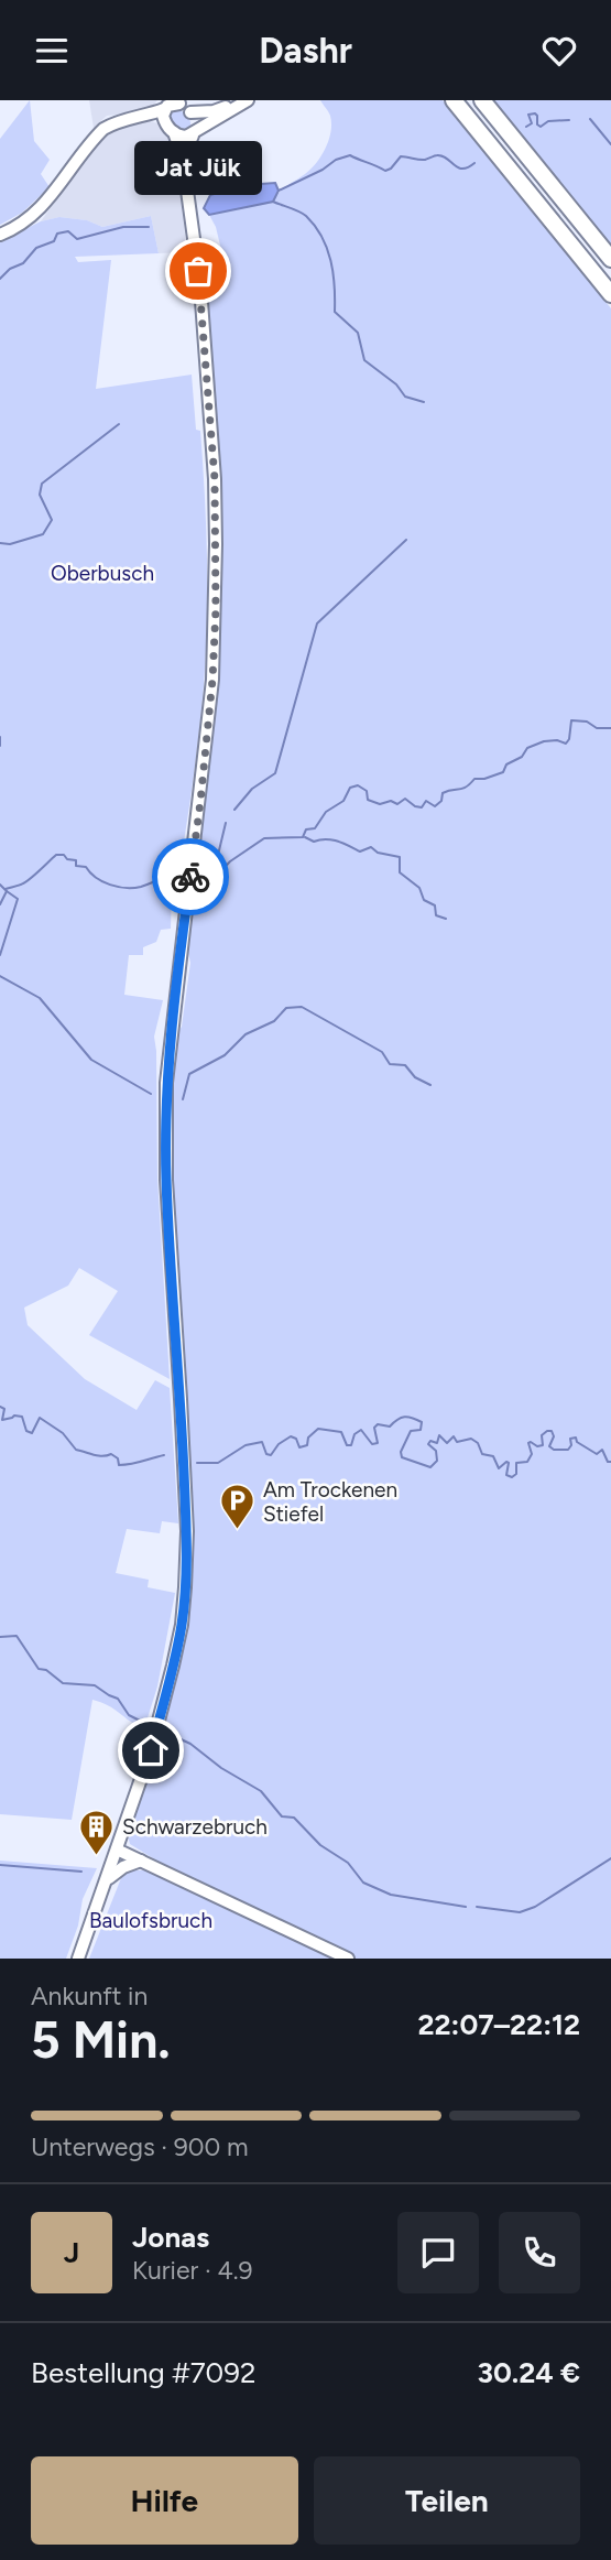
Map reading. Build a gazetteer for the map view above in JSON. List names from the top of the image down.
{
  "parks": ["Oberbusch", "Baulofsbruch"],
  "places": {
    "other": ["Jat Jük"],
    "parking": ["Am Trockenen Stiefel"],
    "building": ["Schwarzebruch"]
  },
  "page": {
    "header": "Dashr",
    "bubble": "Jat Jük",
    "heading": ["5 Min.", "Ankunft in", "22:07–22:12"],
    "panel": [
      "Jonas",
      "Kurier · 4.9",
      "Bestellung #7092",
      "30.24 €"
    ],
    "bar": "Unterwegs · 900 m",
    "round": "J",
    "buttons": ["Hilfe", "Teilen"]
  }
}
